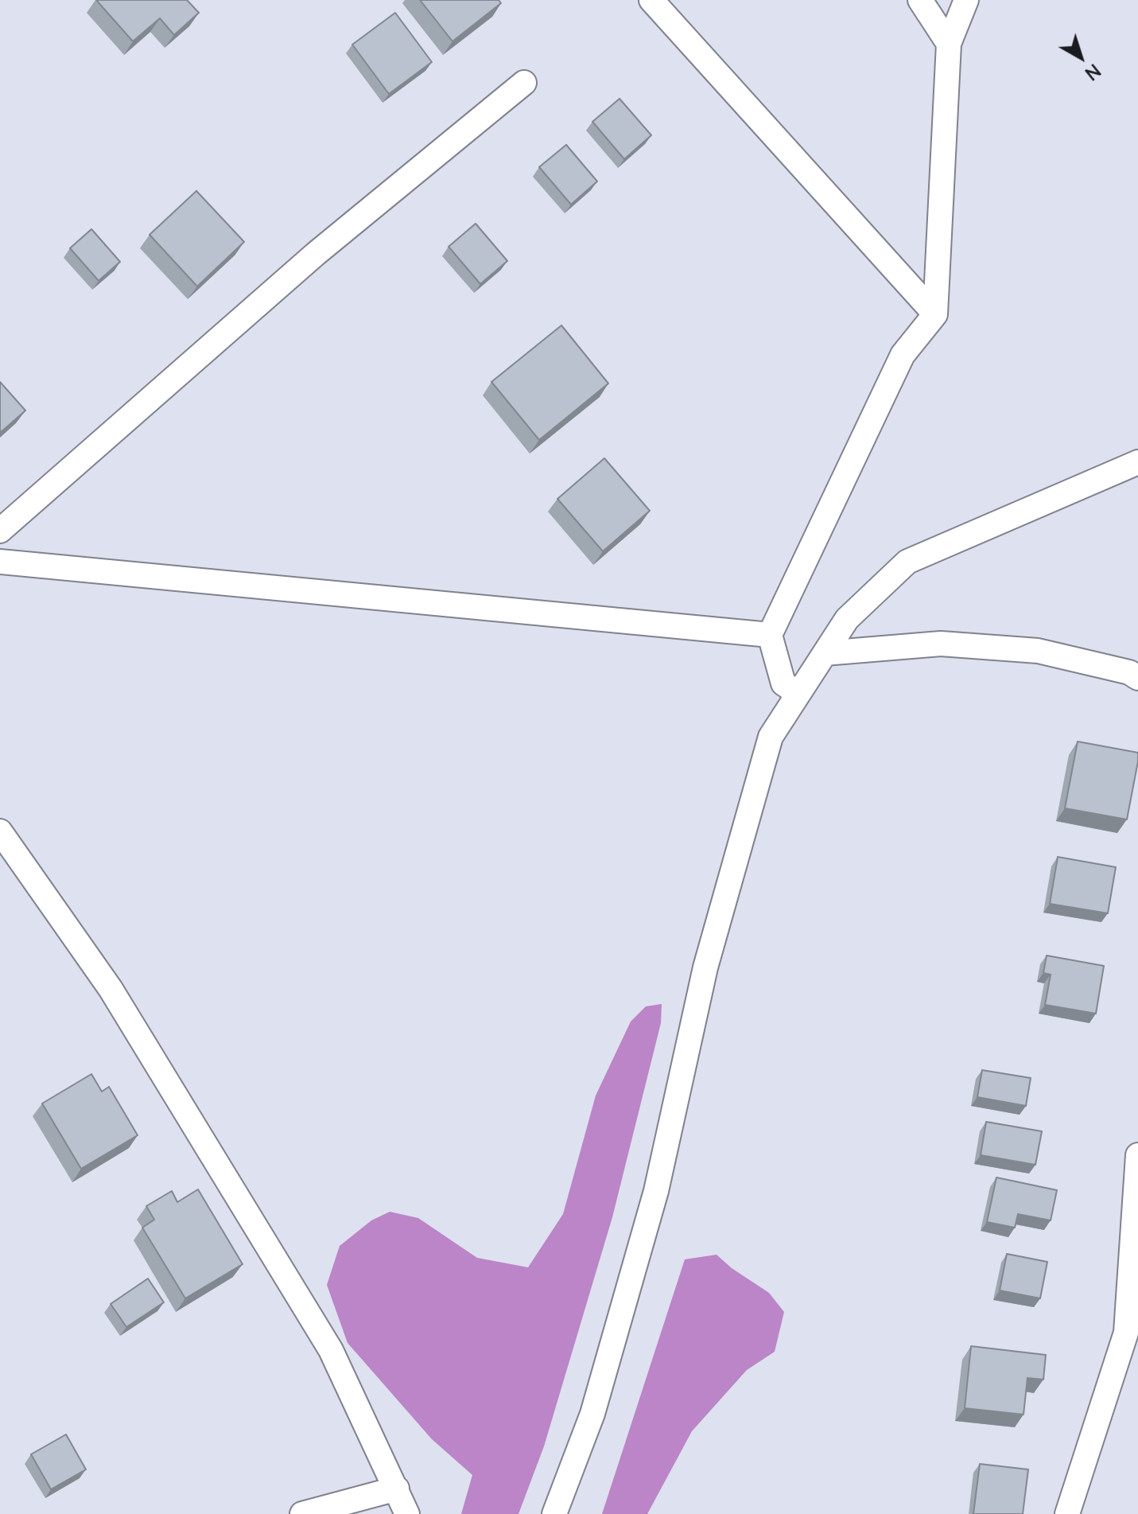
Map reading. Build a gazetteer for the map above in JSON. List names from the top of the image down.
{
  "north": "bottom right"
}
